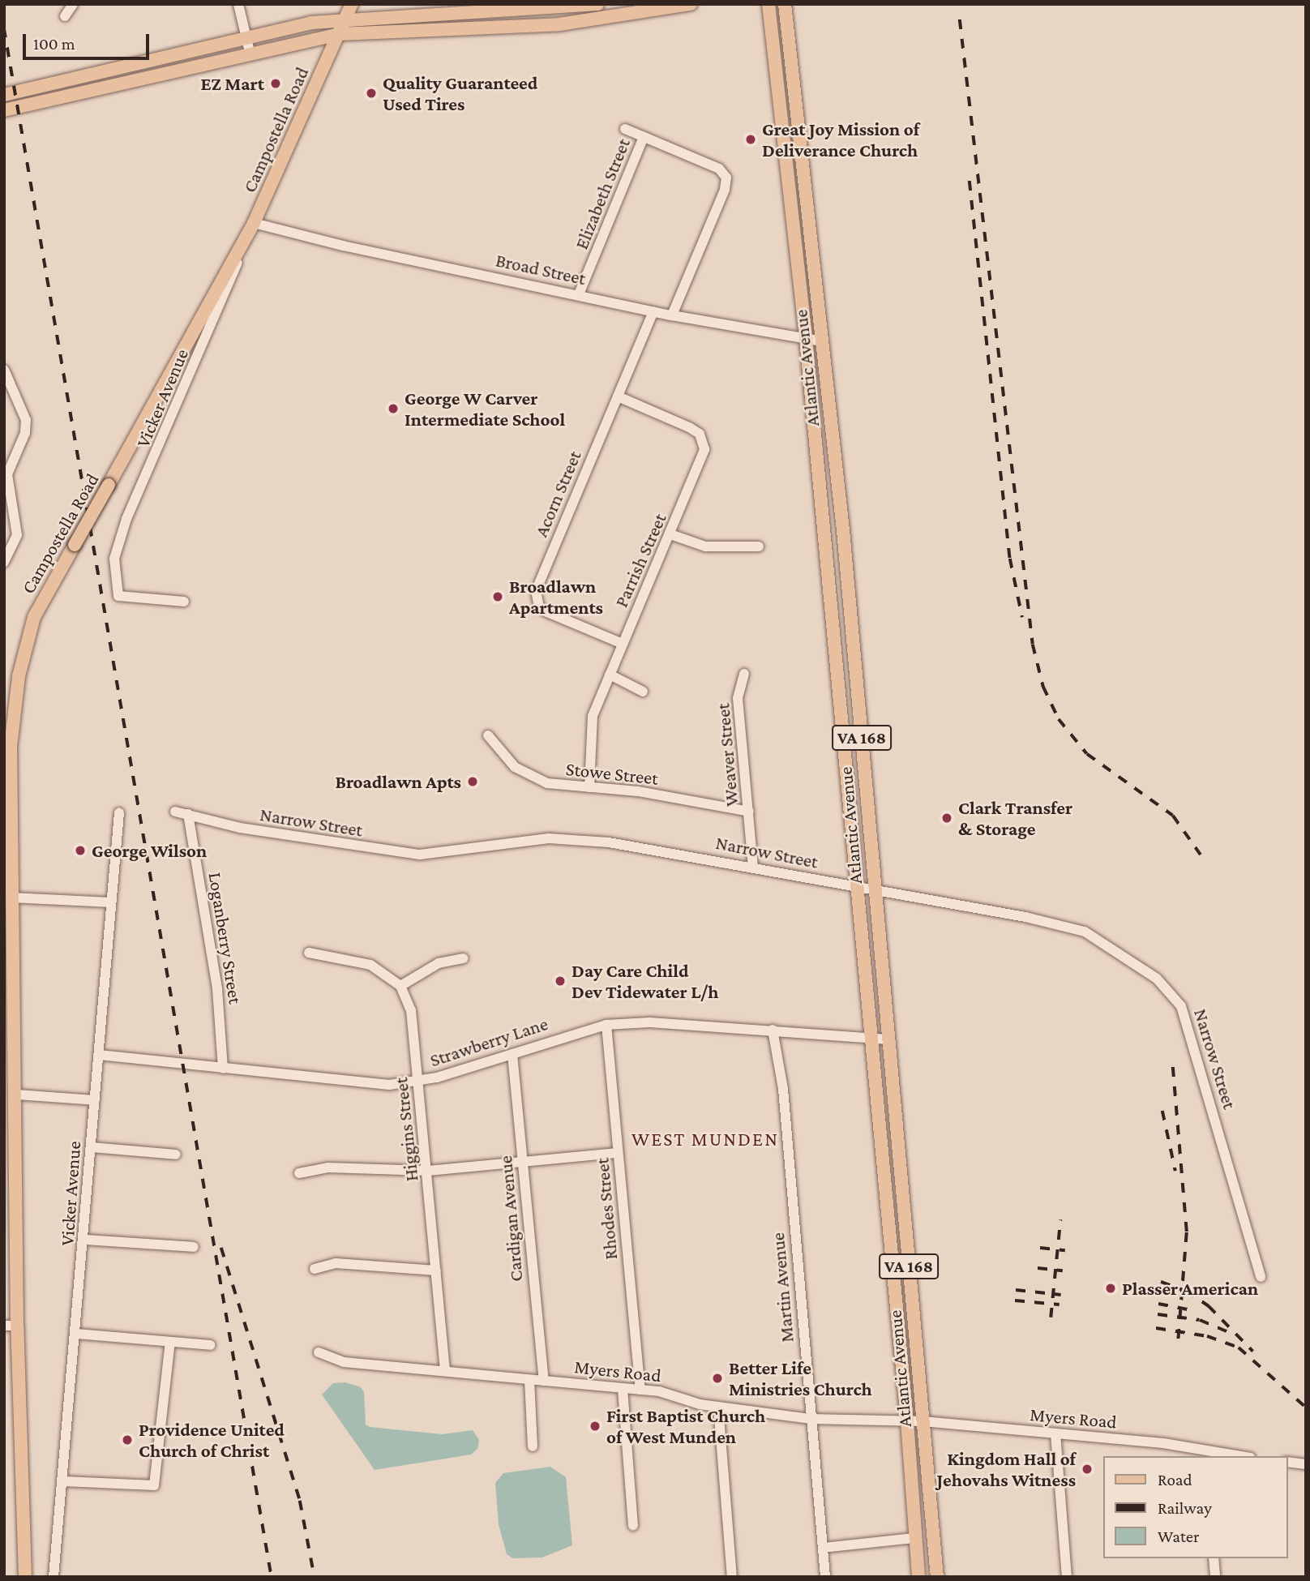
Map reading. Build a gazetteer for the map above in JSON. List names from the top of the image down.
{
  "streets": {
    "main road": ["Campostella Road", "Atlantic Avenue", "VA 168"],
    "street": [
      "Elizabeth Street",
      "Broad Street",
      "Vicker Avenue",
      "Acorn Street",
      "Parrish Street",
      "Weaver Street",
      "Stowe Street",
      "Narrow Street",
      "Loganberry Street",
      "Strawberry Lane",
      "Higgins Street",
      "Rhodes Street",
      "Cardigan Avenue",
      "Martin Avenue",
      "Myers Road"
    ]
  },
  "crossings": [
    ["Campostella Road", "Broad Street"],
    ["Campostella Road", "Vicker Avenue"],
    ["Elizabeth Street", "Broad Street"],
    ["Broad Street", "Atlantic Avenue"],
    ["Broad Street", "Vicker Avenue"],
    ["Broad Street", "Acorn Street"],
    ["Atlantic Avenue", "Narrow Street"],
    ["Atlantic Avenue", "Strawberry Lane"],
    ["Atlantic Avenue", "Myers Road"],
    ["Vicker Avenue", "Strawberry Lane"],
    ["Acorn Street", "Parrish Street"],
    ["Parrish Street", "Stowe Street"],
    ["Weaver Street", "Stowe Street"],
    ["Weaver Street", "Narrow Street"],
    ["Narrow Street", "Loganberry Street"],
    ["Loganberry Street", "Strawberry Lane"],
    ["Strawberry Lane", "Higgins Street"],
    ["Strawberry Lane", "Rhodes Street"],
    ["Strawberry Lane", "Cardigan Avenue"],
    ["Strawberry Lane", "Martin Avenue"],
    ["Higgins Street", "Myers Road"],
    ["Rhodes Street", "Myers Road"],
    ["Cardigan Avenue", "Myers Road"],
    ["Martin Avenue", "Myers Road"]
  ],
  "districts": ["WEST MUNDEN"],
  "places": [
    "EZ Mart",
    "Quality Guaranteed Used Tires",
    "Great Joy Mission of Deliverance Church",
    "George W Carver Intermediate School",
    "Broadlawn Apartments",
    "Broadlawn Apts",
    "Clark Transfer & Storage",
    "George Wilson",
    "Day Care Child Dev Tidewater L/h",
    "Plasser American",
    "Better Life Ministries Church",
    "First Baptist Church of West Munden",
    "Providence United Church of Christ",
    "Kingdom Hall of Jehovahs Witness"
  ],
  "legend": ["Road", "Railway", "Water"],
  "scale_bar": "100 m"
}
